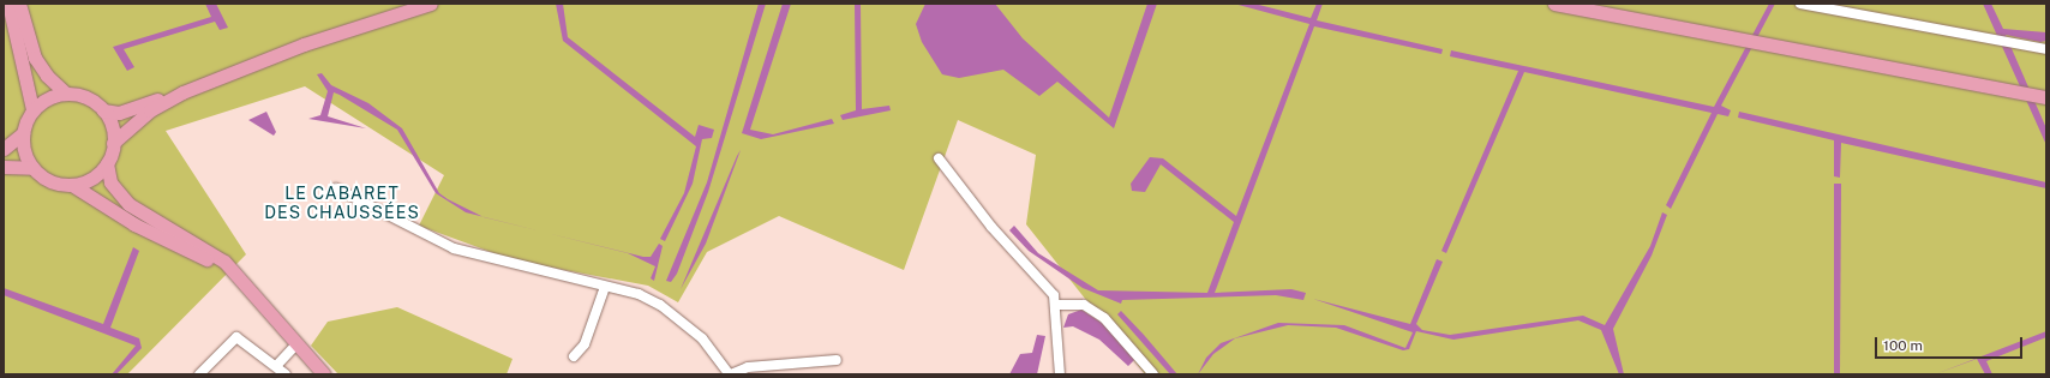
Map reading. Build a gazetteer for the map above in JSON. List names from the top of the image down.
{
  "districts": ["LE CABARET DES CHAUSSÉES"],
  "scale_bar": "100 m"
}
